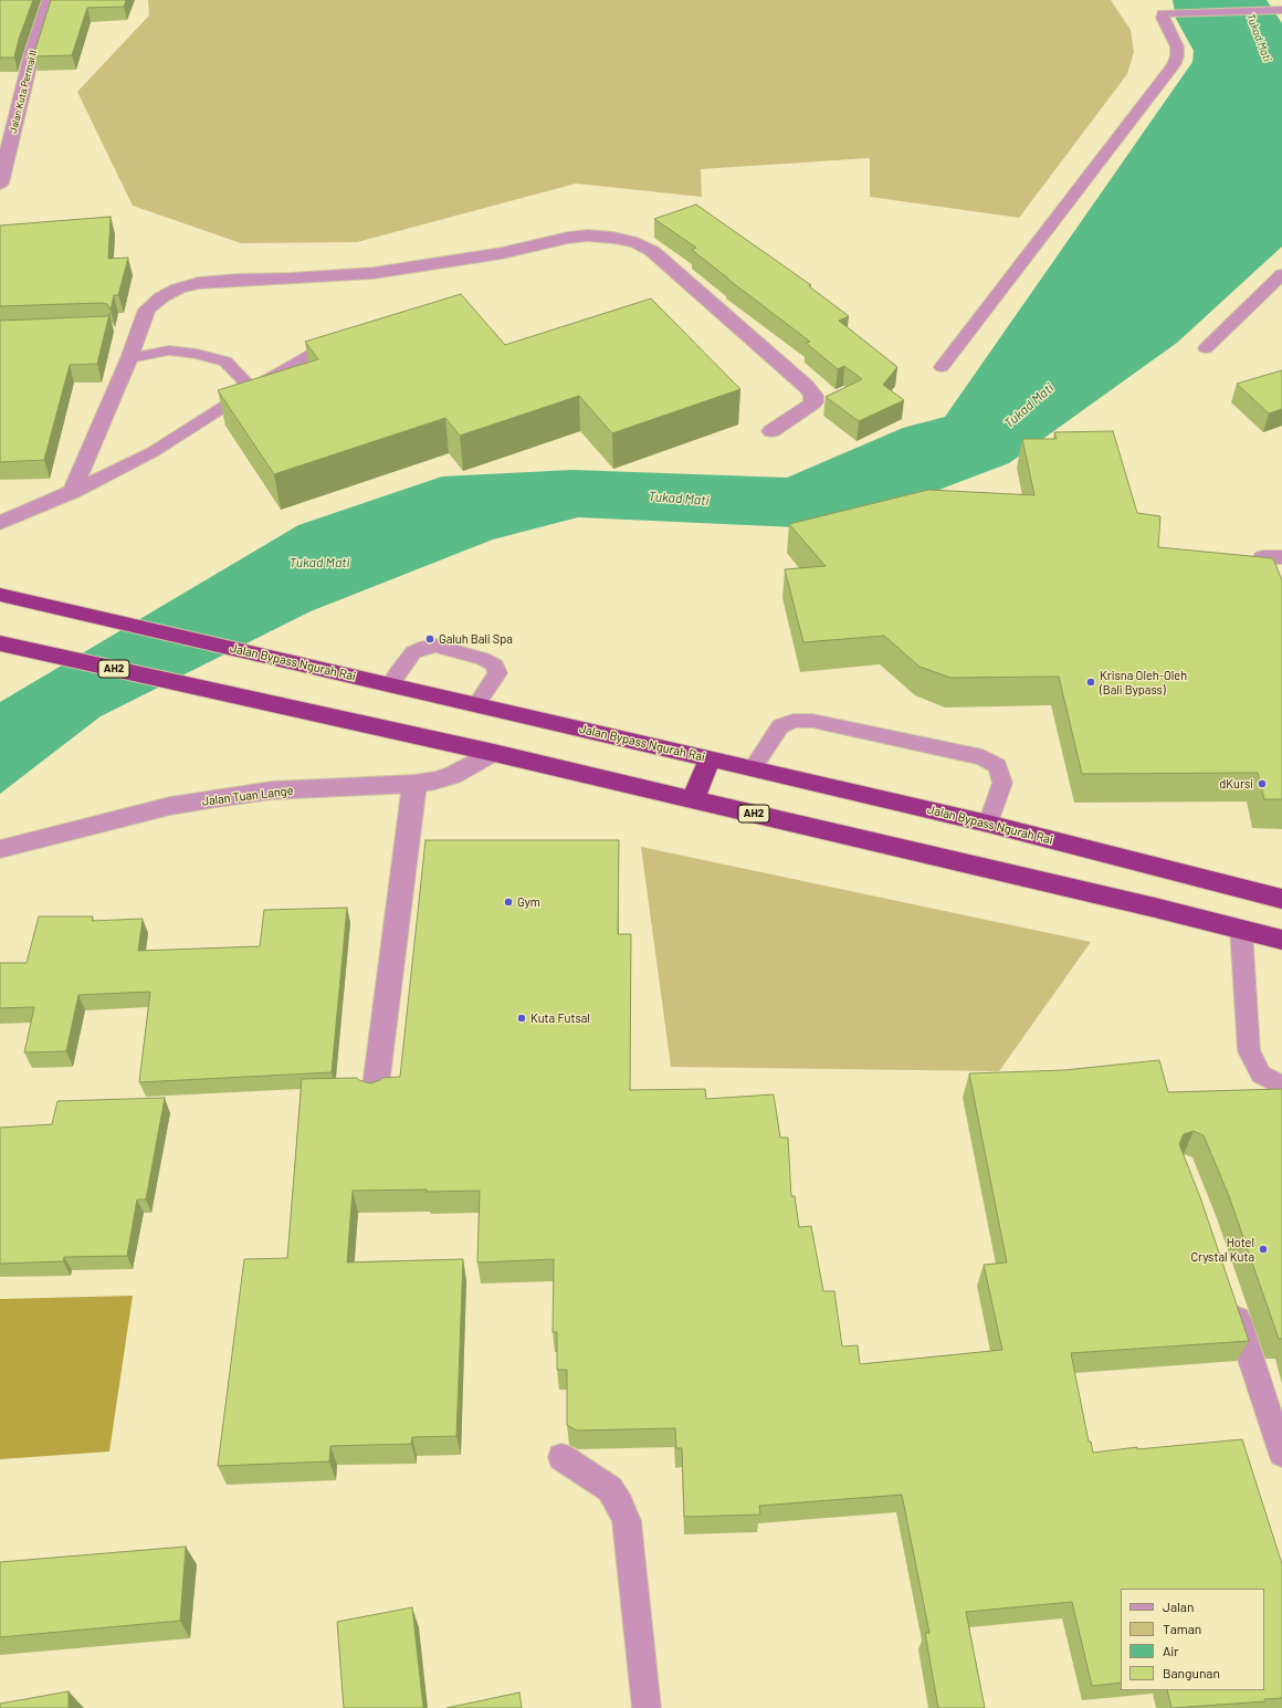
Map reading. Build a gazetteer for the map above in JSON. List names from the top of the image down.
{
  "streets": {
    "highway": ["Jalan Bypass Ngurah Rai", "AH2"],
    "street": ["Jalan Kuta Permai II", "Jalan Tuan Lange"]
  },
  "crossings": [
    ["AH2", "Jalan Tuan Lange"]
  ],
  "water": ["Tukad Mati"],
  "places": [
    "Galuh Bali Spa",
    "Krisna Oleh-Oleh (Bali Bypass)",
    "dKursi",
    "Gym",
    "Kuta Futsal",
    "Hotel Crystal Kuta"
  ],
  "legend": [
    "Jalan",
    "Taman",
    "Air",
    "Bangunan"
  ]
}
